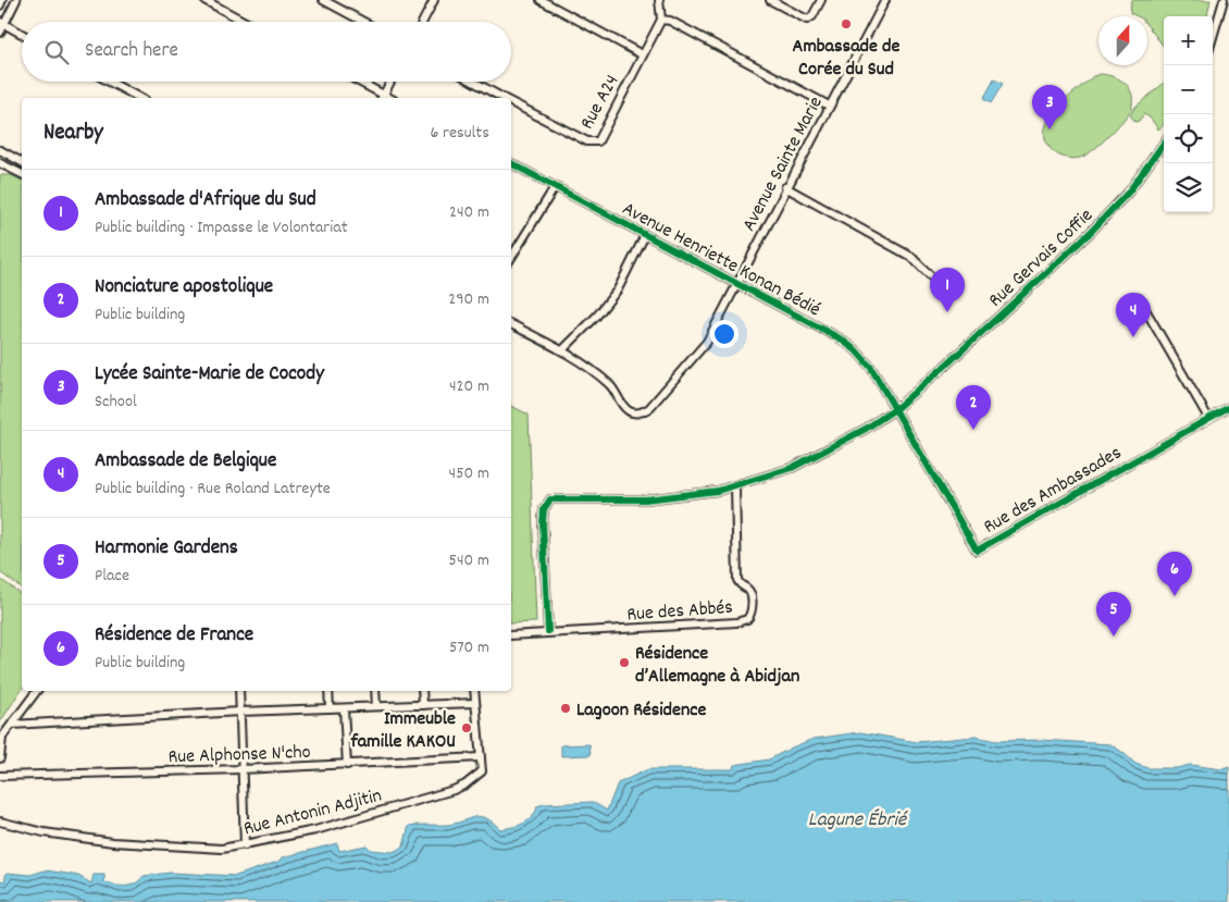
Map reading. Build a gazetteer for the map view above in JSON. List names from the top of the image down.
{
  "streets": {
    "street": [
      "Rue A24",
      "Avenue Sainte Marie",
      "Rue Gervais Coffie",
      "Avenue Henriette Konan Bédié",
      "Rue des Ambassades",
      "Rue des Abbés",
      "Rue Alphonse N'cho",
      "Rue Antonin Adjitin"
    ]
  },
  "crossings": [
    ["Avenue Sainte Marie", "Avenue Henriette Konan Bédié"],
    ["Rue Gervais Coffie", "Avenue Henriette Konan Bédié"],
    ["Rue Gervais Coffie", "Rue des Ambassades"],
    ["Rue Gervais Coffie", "Rue des Abbés"],
    ["Avenue Henriette Konan Bédié", "Rue des Ambassades"],
    ["Rue Alphonse N'cho", "Rue Antonin Adjitin"]
  ],
  "water": ["Lagune Ébrié"],
  "places": [
    "Ambassade de Corée du Sud",
    "Résidence d’Allemagne à Abidjan",
    "Lagoon Résidence",
    "Immeuble famille KAKOU"
  ],
  "north": "top",
  "page": {
    "map_buttons": ["+", "−"],
    "search": "Search here",
    "pins": [
      "3",
      "1",
      "4",
      "2",
      "6",
      "5"
    ],
    "heading": ["Nearby", "6 results"],
    "list": [
      {
        "mark": "1",
        "name": "Ambassade d'Afrique du Sud",
        "note": "Public building · Impasse le Volontariat",
        "value": "240 m"
      },
      {
        "mark": "2",
        "name": "Nonciature apostolique",
        "note": "Public building",
        "value": "290 m"
      },
      {
        "mark": "3",
        "name": "Lycée Sainte-Marie de Cocody",
        "note": "School",
        "value": "420 m"
      },
      {
        "mark": "4",
        "name": "Ambassade de Belgique",
        "note": "Public building · Rue Roland Latreyte",
        "value": "450 m"
      },
      {
        "mark": "5",
        "name": "Harmonie Gardens",
        "note": "Place",
        "value": "540 m"
      },
      {
        "mark": "6",
        "name": "Résidence de France",
        "note": "Public building",
        "value": "570 m"
      }
    ]
  }
}
